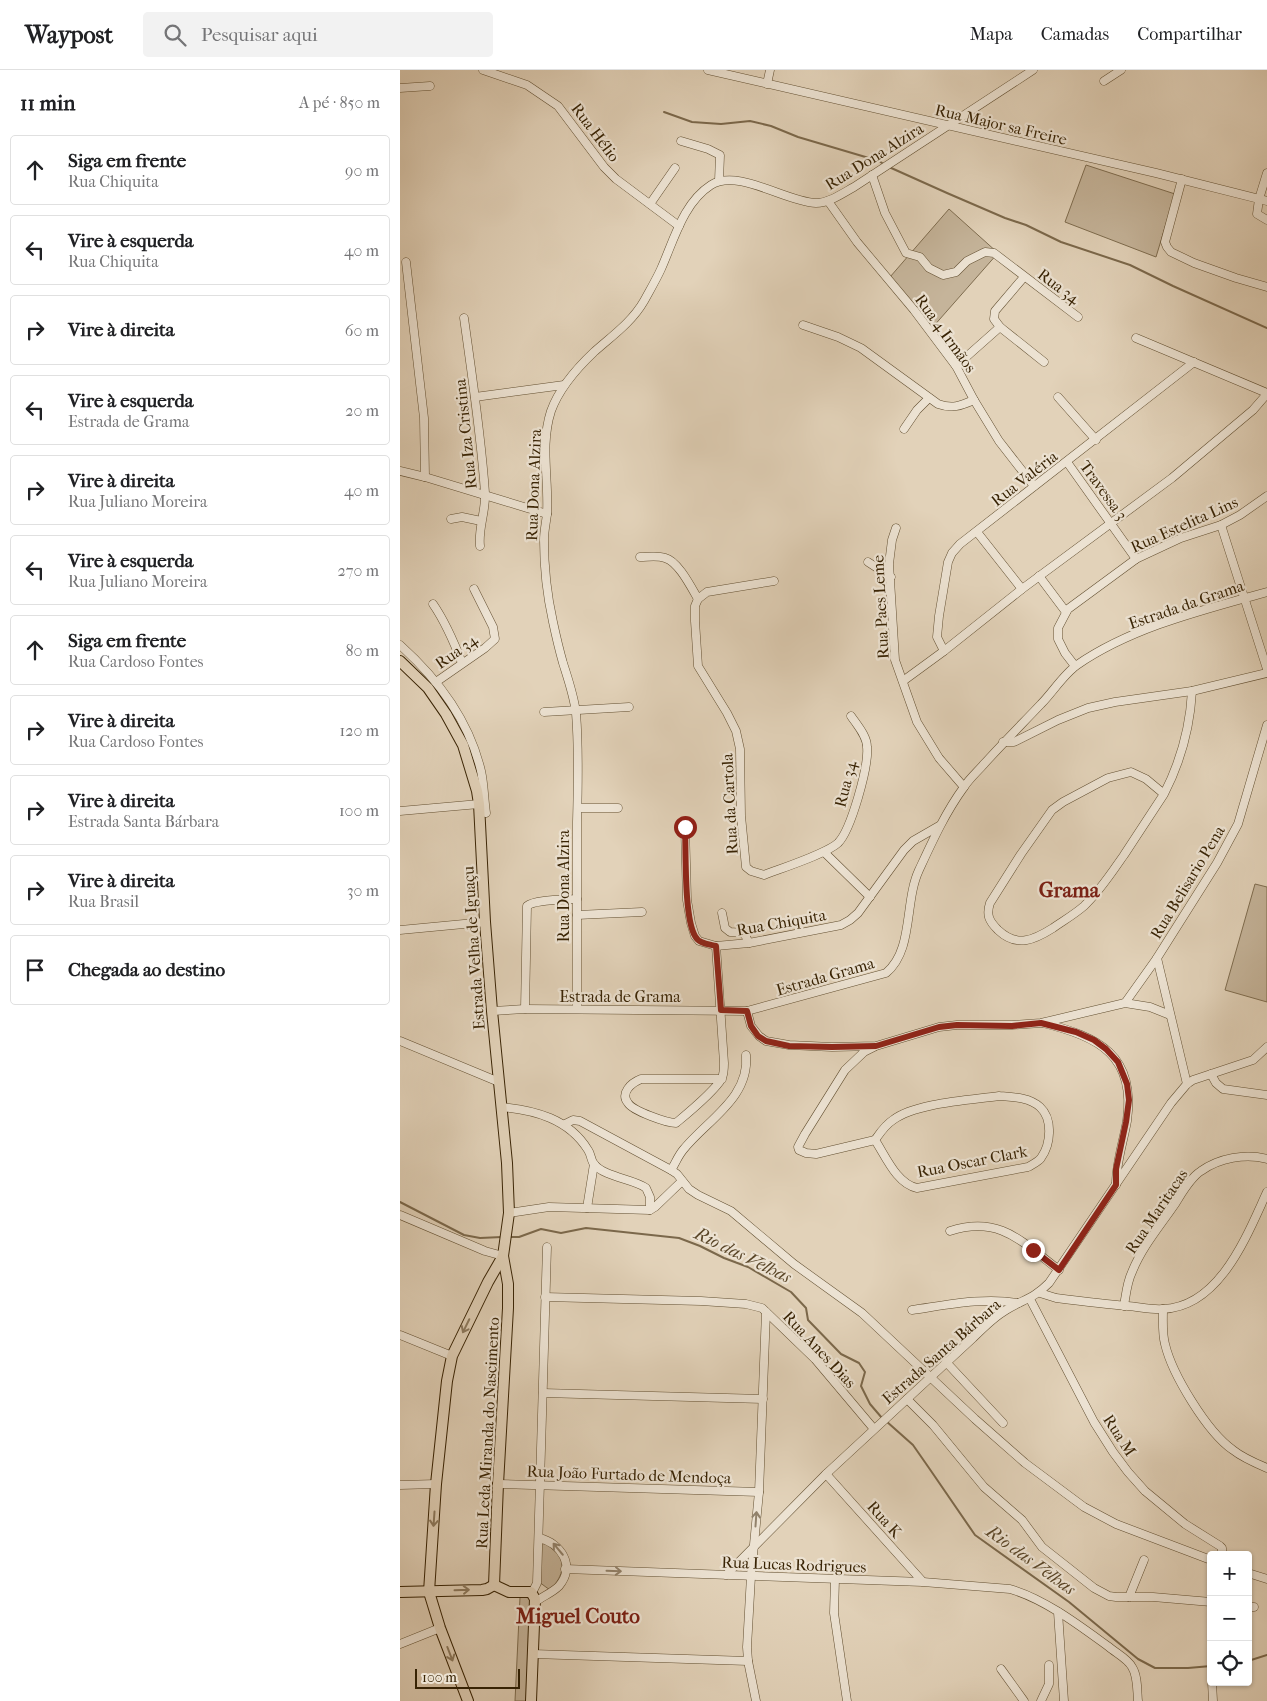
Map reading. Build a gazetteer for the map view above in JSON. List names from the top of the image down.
{
  "streets": {
    "main road": ["Estrada Velha de Iguaçu", "Rua Leda Miranda do Nascimento"],
    "street": [
      "Rua Major sa Freire",
      "Rua Hélio",
      "Rua Dona Alzira",
      "Rua 34",
      "Rua 4 Irmãos",
      "Rua Iza Cristina",
      "Rua Valéria",
      "Travessa 3",
      "Rua Estelita Lins",
      "Estrada da Grama",
      "Rua Paes Leme",
      "Rua da Cartola",
      "Rua Belisario Pena",
      "Rua Chiquita",
      "Estrada Grama",
      "Estrada de Grama",
      "Rua Oscar Clark",
      "Rua Maritacas",
      "Rua Anes Dias",
      "Estrada Santa Bárbara",
      "Rua M",
      "Rua João Furtado de Mendoça",
      "Rua K",
      "Rua Lucas Rodrigues"
    ]
  },
  "crossings": [
    ["Rua Major sa Freire", "Rua Dona Alzira"],
    ["Rua Hélio", "Rua Dona Alzira"],
    ["Rua Dona Alzira", "Rua 34"],
    ["Rua Dona Alzira", "Rua 4 Irmãos"],
    ["Rua Dona Alzira", "Estrada de Grama"],
    ["Rua 34", "Rua da Cartola"],
    ["Rua 4 Irmãos", "Rua Valéria"],
    ["Rua Valéria", "Travessa 3"],
    ["Travessa 3", "Rua Estelita Lins"],
    ["Estrada da Grama", "Estrada Grama"],
    ["Rua Paes Leme", "Estrada Grama"],
    ["Rua Belisario Pena", "Estrada Santa Bárbara"],
    ["Rua Chiquita", "Estrada Grama"],
    ["Estrada Velha de Iguaçu", "Estrada de Grama"],
    ["Estrada Velha de Iguaçu", "Rua Leda Miranda do Nascimento"],
    ["Estrada Grama", "Estrada de Grama"],
    ["Rua Anes Dias", "Estrada Santa Bárbara"],
    ["Estrada Santa Bárbara", "Rua M"],
    ["Estrada Santa Bárbara", "Rua K"],
    ["Estrada Santa Bárbara", "Rua Lucas Rodrigues"],
    ["Rua Leda Miranda do Nascimento", "Rua João Furtado de Mendoça"],
    ["Rua K", "Rua Lucas Rodrigues"]
  ],
  "districts": ["Grama", "Miguel Couto"],
  "water": ["Rio das Velhas"],
  "scale_bar": "100 m",
  "page": {
    "header": "Waypost",
    "search": "Pesquisar aqui",
    "nav": ["Mapa", "Camadas", "Compartilhar"],
    "heading": ["11 min", "A pé · 850 m"],
    "list": [
      ["Siga em frente", "Rua Chiquita", "90 m"],
      ["Vire à esquerda", "Rua Chiquita", "40 m"],
      ["Vire à direita", "60 m"],
      ["Vire à esquerda", "Estrada de Grama", "20 m"],
      ["Vire à direita", "Rua Juliano Moreira", "40 m"],
      ["Vire à esquerda", "Rua Juliano Moreira", "270 m"],
      ["Siga em frente", "Rua Cardoso Fontes", "80 m"],
      ["Vire à direita", "Rua Cardoso Fontes", "120 m"],
      ["Vire à direita", "Estrada Santa Bárbara", "100 m"],
      ["Vire à direita", "Rua Brasil", "30 m"],
      "Chegada ao destino"
    ],
    "map_buttons": ["+", "−"],
    "scale": "100 m"
  }
}
